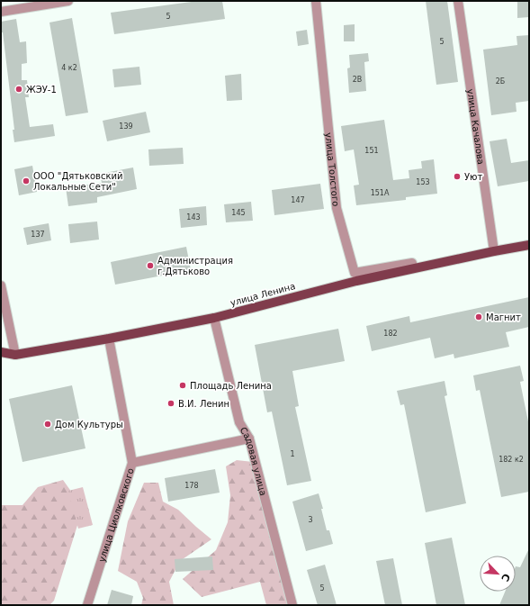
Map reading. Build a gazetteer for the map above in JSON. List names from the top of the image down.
{
  "streets": {
    "main road": ["улица Ленина"],
    "street": [
      "улица Качалова",
      "улица Толстого",
      "Садовая улица",
      "улица Циолковского"
    ]
  },
  "crossings": [
    ["улица Качалова", "улица Ленина"],
    ["улица Толстого", "улица Ленина"],
    ["улица Ленина", "Садовая улица"],
    ["улица Ленина", "улица Циолковского"]
  ],
  "places": [
    "ЖЭУ-1",
    "Уют",
    "ООО \"Дятьковский Локальные Сети\"",
    "Администрация г.Дятьково",
    "Магнит",
    "Площадь Ленина",
    "В.И. Ленин",
    "Дом Культуры"
  ],
  "house_numbers": [
    "5",
    "5",
    "4 к2",
    "2В",
    "2Б",
    "139",
    "151",
    "153",
    "151А",
    "147",
    "145",
    "143",
    "137",
    "182",
    "1",
    "182 к2",
    "178",
    "3",
    "5"
  ],
  "north": "bottom right"
}
